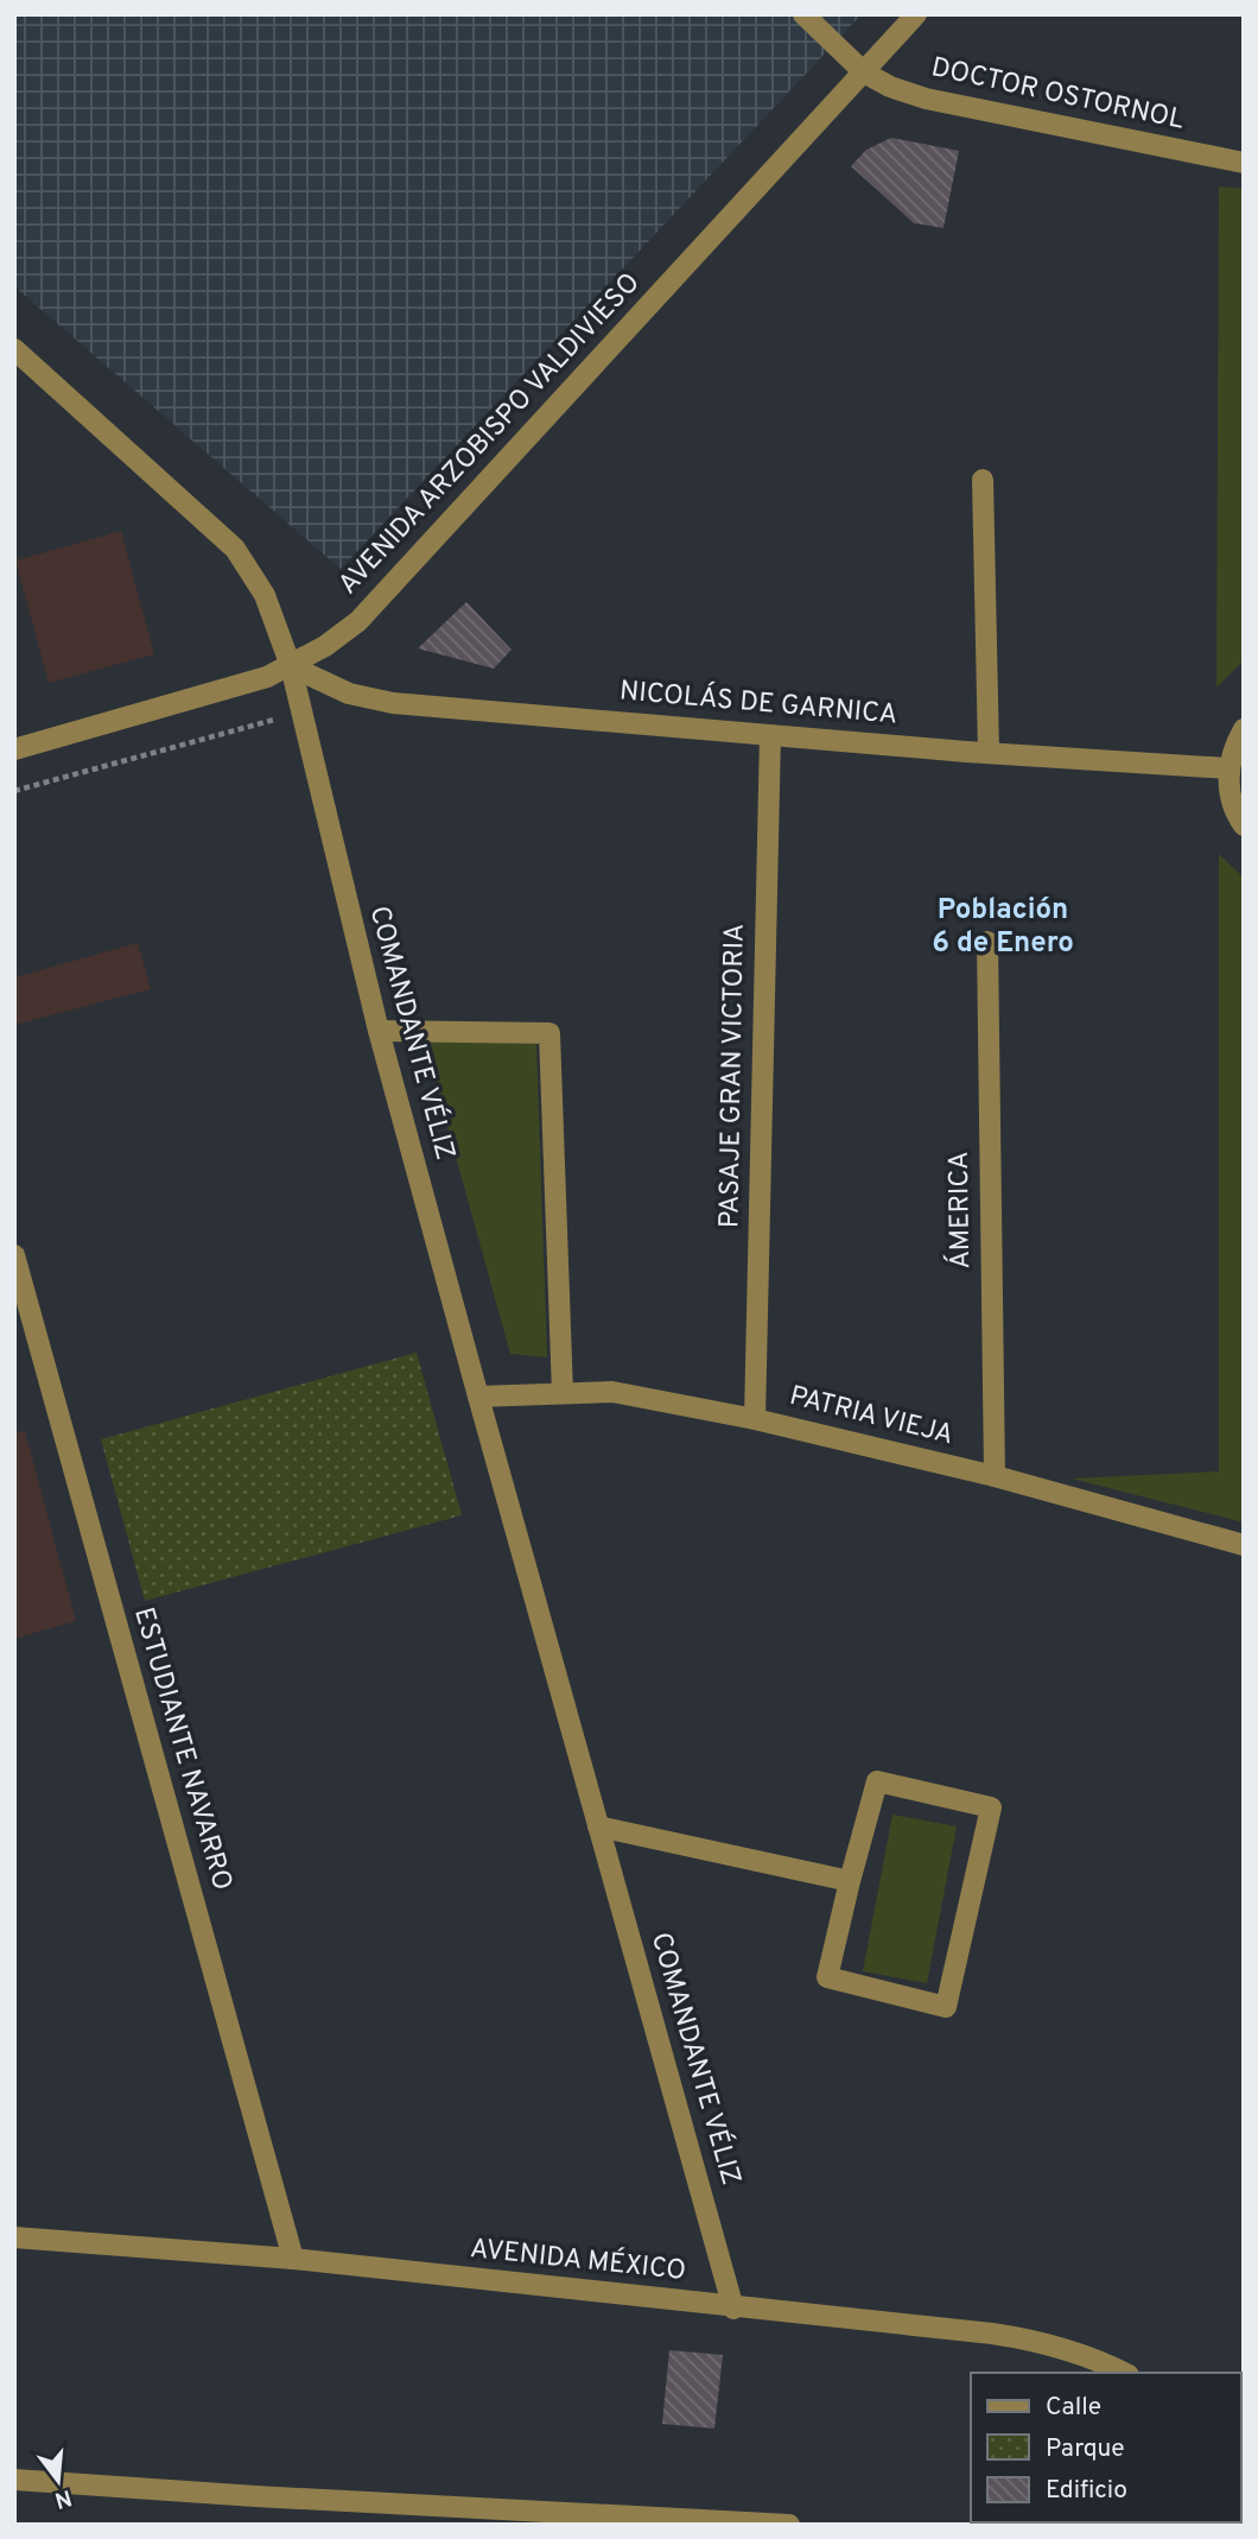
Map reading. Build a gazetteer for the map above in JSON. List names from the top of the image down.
{
  "streets": {
    "street": [
      "DOCTOR OSTORNOL",
      "AVENIDA ARZOBISPO VALDIVIESO",
      "NICOLÁS DE GARNICA",
      "COMANDANTE VÉLIZ",
      "PASAJE GRAN VICTORIA",
      "ÁMERICA",
      "PATRIA VIEJA",
      "ESTUDIANTE NAVARRO",
      "AVENIDA MÉXICO"
    ]
  },
  "crossings": [
    ["DOCTOR OSTORNOL", "AVENIDA ARZOBISPO VALDIVIESO"],
    ["AVENIDA ARZOBISPO VALDIVIESO", "NICOLÁS DE GARNICA"],
    ["AVENIDA ARZOBISPO VALDIVIESO", "COMANDANTE VÉLIZ"],
    ["NICOLÁS DE GARNICA", "COMANDANTE VÉLIZ"],
    ["NICOLÁS DE GARNICA", "PASAJE GRAN VICTORIA"],
    ["COMANDANTE VÉLIZ", "PATRIA VIEJA"],
    ["COMANDANTE VÉLIZ", "AVENIDA MÉXICO"],
    ["PASAJE GRAN VICTORIA", "PATRIA VIEJA"],
    ["ÁMERICA", "PATRIA VIEJA"],
    ["ESTUDIANTE NAVARRO", "AVENIDA MÉXICO"]
  ],
  "districts": ["Población 6 de Enero"],
  "legend": ["Calle", "Parque", "Edificio"],
  "north": "bottom"
}
